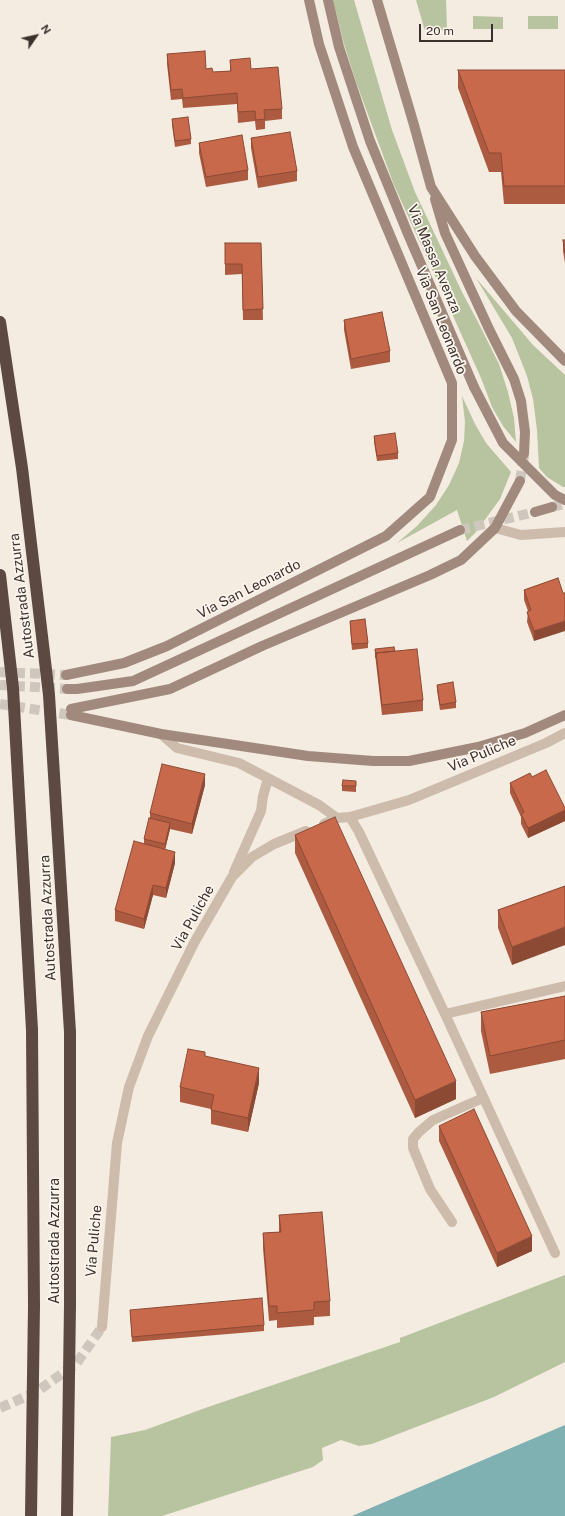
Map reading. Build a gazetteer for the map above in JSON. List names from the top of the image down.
{
  "streets": {
    "highway": ["Autostrada Azzurra"],
    "main road": ["Via Massa Avenza", "Via San Leonardo"],
    "street": ["Via Puliche"]
  },
  "scale_bar": "20 m",
  "north": "top right"
}
